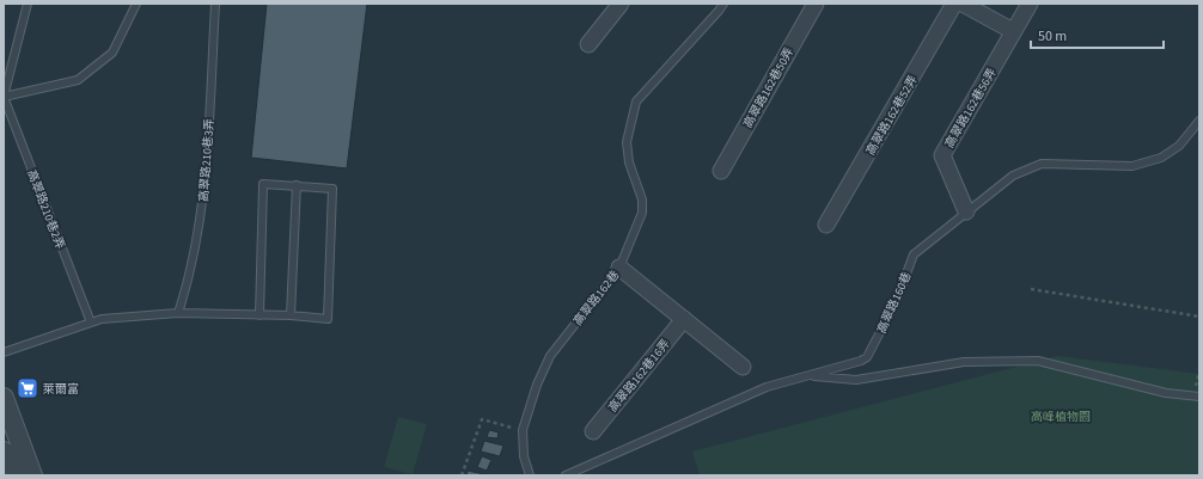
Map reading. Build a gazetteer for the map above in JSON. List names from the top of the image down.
{
  "streets": {
    "street": [
      "高翠路162巷50弄",
      "高翠路162巷56弄",
      "高翠路162巷52弄",
      "高翠路162巷16弄"
    ],
    "lane": [
      "高翠路210巷3弄",
      "高翠路210巷2弄",
      "高翠路162巷",
      "高翠路160巷"
    ]
  },
  "crossings": [
    ["高翠路162巷56弄", "高翠路160巷"]
  ],
  "parks": ["高峰植物園"],
  "places": {
    "supermarket": ["萊爾富"]
  },
  "scale_bar": "50 m"
}
